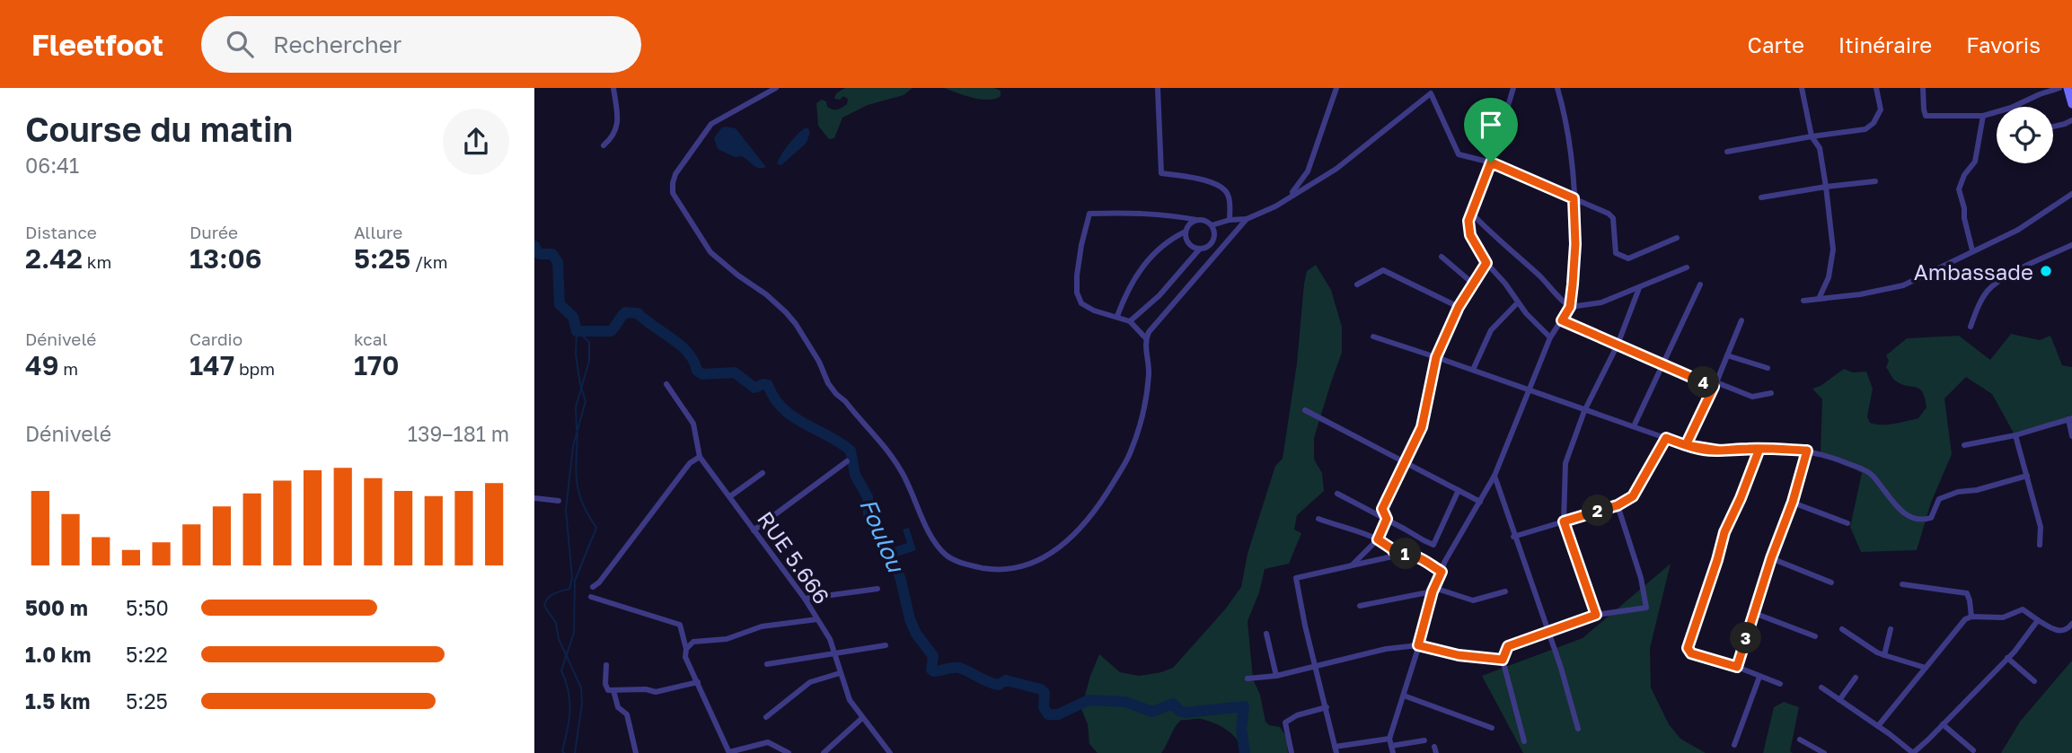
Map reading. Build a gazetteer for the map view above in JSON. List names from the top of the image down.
{
  "streets": {
    "street": ["RUE 5.666"]
  },
  "water": ["Foulou"],
  "places": ["Ambassade"],
  "page": {
    "header": "Fleetfoot",
    "search": "Rechercher",
    "nav": ["Carte", "Itinéraire", "Favoris"],
    "heading": ["Course du matin", "06:41"],
    "stats": [
      ["Distance", "2.42 km"],
      ["Durée", "13:06"],
      ["Allure", "5:25 /km"],
      ["Dénivelé", "49 m"],
      ["Cardio", "147 bpm"],
      ["kcal", "170"]
    ],
    "pins": [
      "4",
      "2",
      "1",
      "3"
    ],
    "chart": ["Dénivelé", "139–181 m"],
    "list": [
      {
        "name": "500 m",
        "note": "5:50"
      },
      {
        "name": "1.0 km",
        "note": "5:22"
      },
      {
        "name": "1.5 km",
        "note": "5:25"
      }
    ]
  }
}
